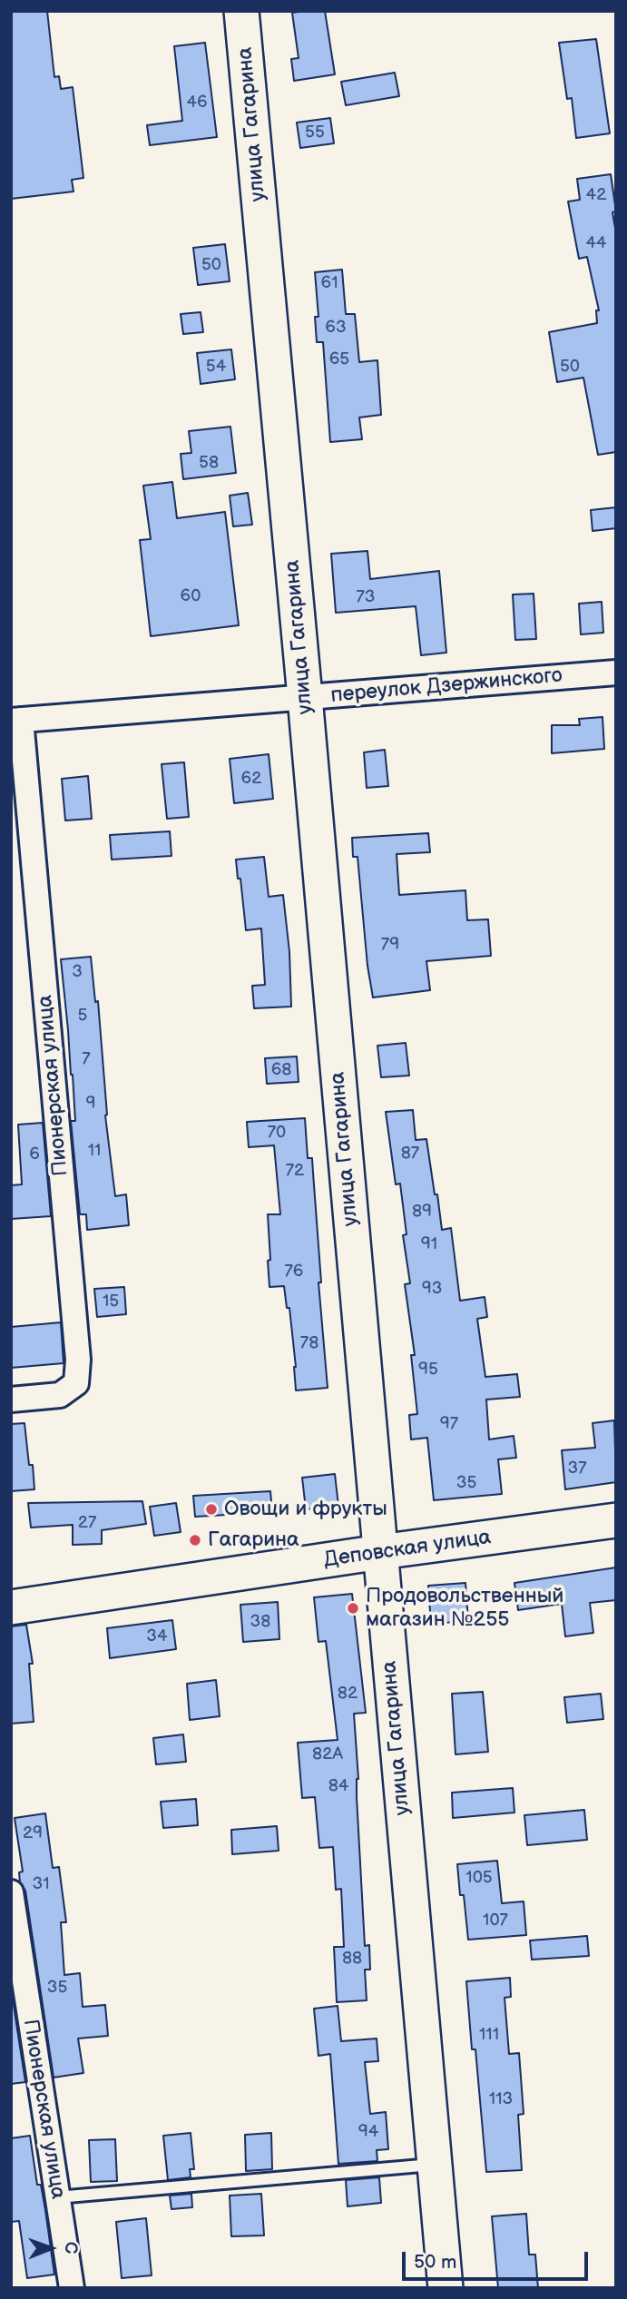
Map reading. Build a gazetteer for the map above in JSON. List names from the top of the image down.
{
  "streets": {
    "street": [
      "улица Гагарина",
      "переулок Дзержинского",
      "Пионерская улица",
      "Деповская улица"
    ]
  },
  "crossings": [
    ["улица Гагарина", "переулок Дзержинского"],
    ["улица Гагарина", "Деповская улица"],
    ["переулок Дзержинского", "Пионерская улица"]
  ],
  "places": ["Овощи и фрукты", "Гагарина", "Продовольственный магазин №255"],
  "house_numbers": [
    "46",
    "55",
    "42",
    "44",
    "50",
    "61",
    "63",
    "65",
    "54",
    "50",
    "58",
    "60",
    "73",
    "62",
    "79",
    "3",
    "5",
    "7",
    "68",
    "9",
    "70",
    "11",
    "87",
    "6",
    "72",
    "89",
    "91",
    "76",
    "93",
    "15",
    "78",
    "95",
    "97",
    "37",
    "35",
    "27",
    "38",
    "34",
    "82",
    "82А",
    "84",
    "29",
    "105",
    "31",
    "107",
    "88",
    "35",
    "111",
    "113",
    "94"
  ],
  "scale_bar": "50 m",
  "north": "right"
}
